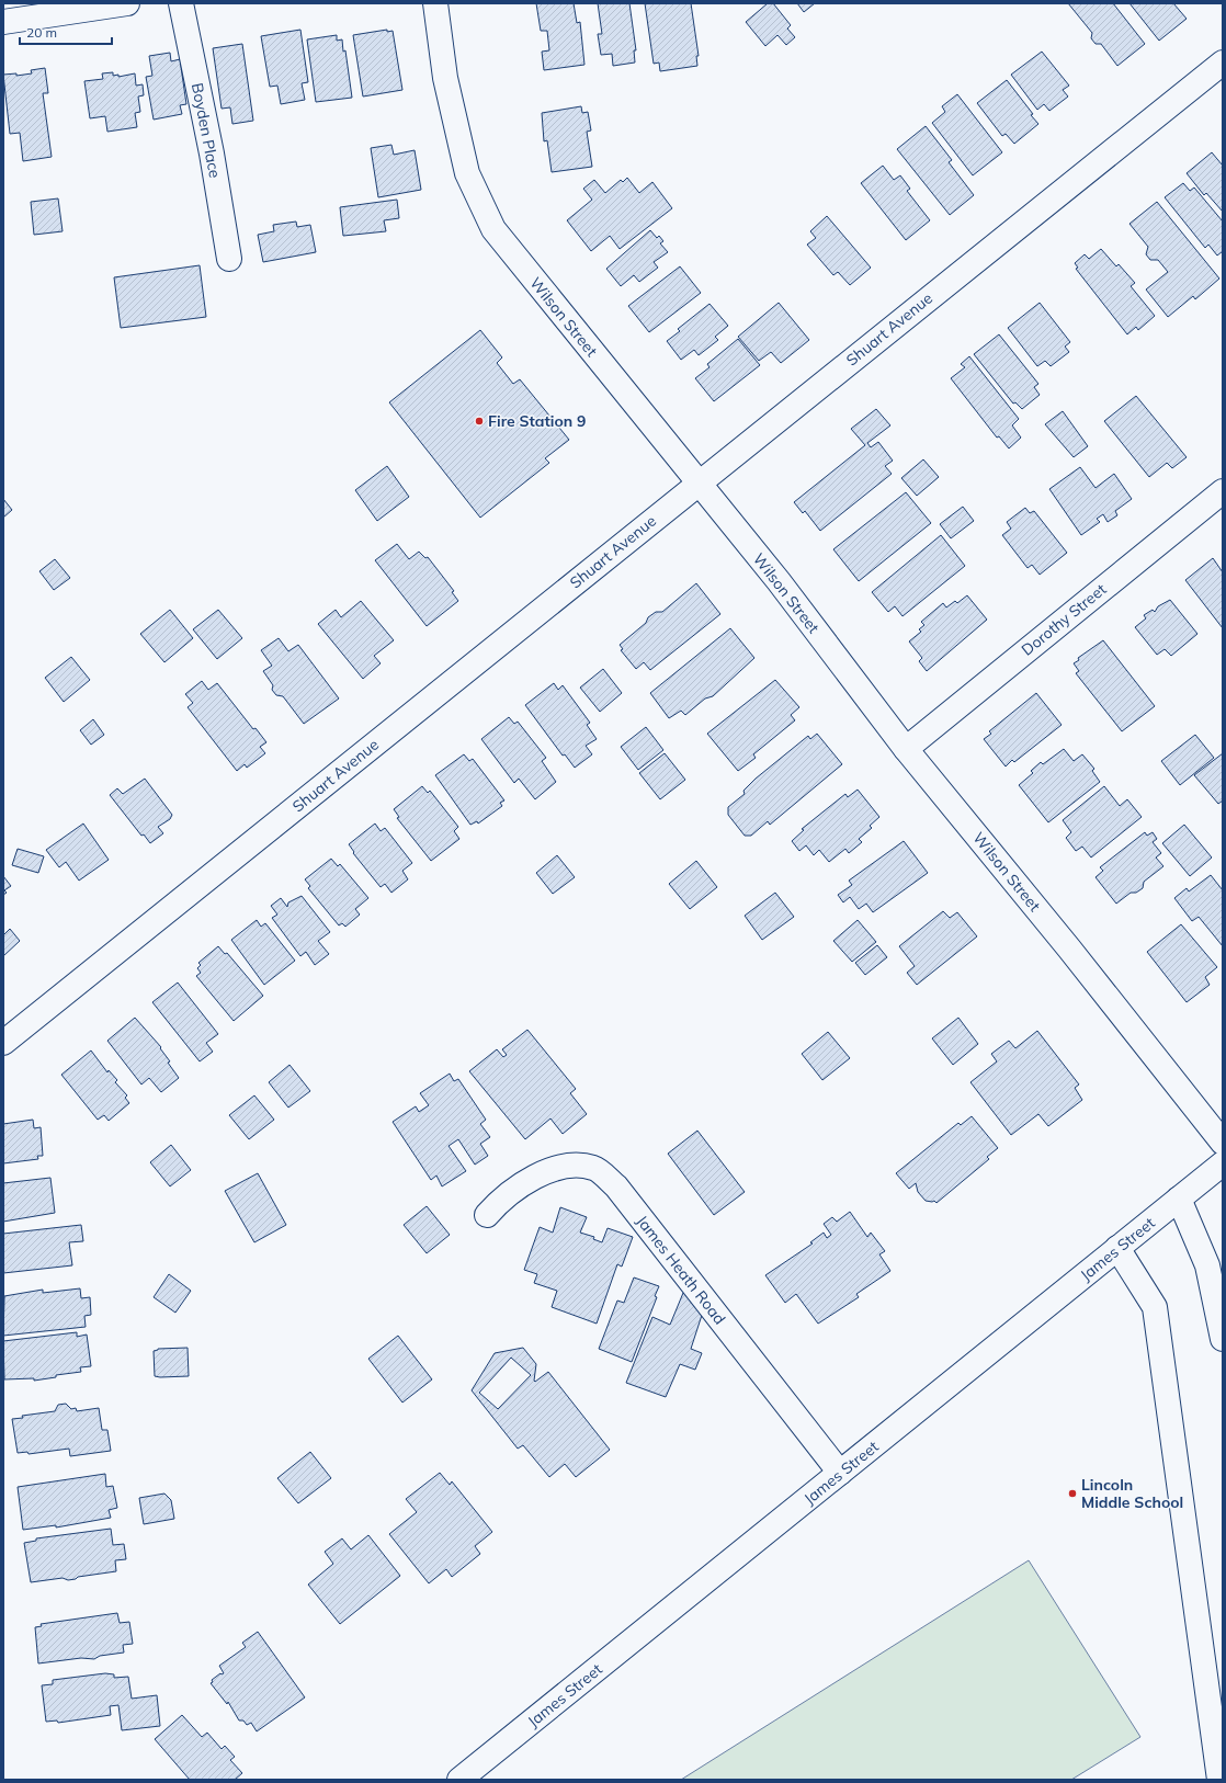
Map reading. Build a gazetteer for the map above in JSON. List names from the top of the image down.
{
  "streets": {
    "street": [
      "Boyden Place",
      "Wilson Street",
      "Shuart Avenue",
      "Dorothy Street",
      "James Street",
      "James Heath Road"
    ]
  },
  "crossings": [
    ["Wilson Street", "Shuart Avenue"],
    ["Wilson Street", "Dorothy Street"],
    ["James Street", "James Heath Road"]
  ],
  "places": ["Fire Station 9", "Lincoln Middle School"],
  "scale_bar": "20 m"
}
